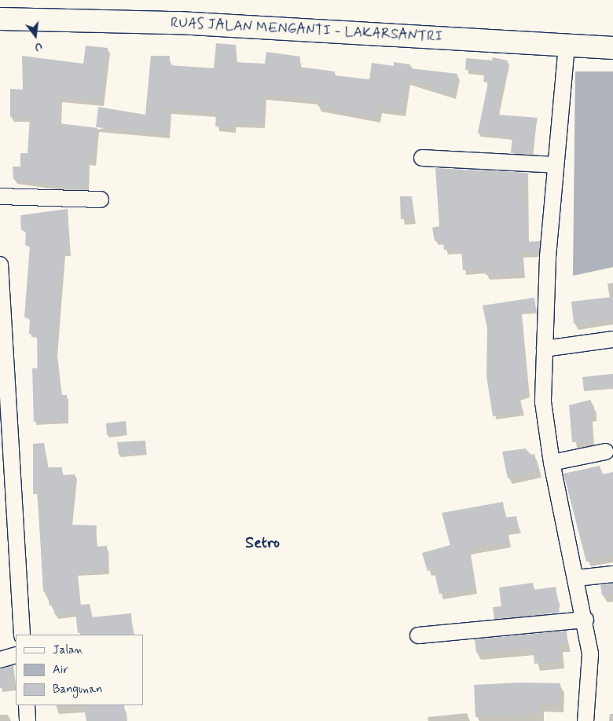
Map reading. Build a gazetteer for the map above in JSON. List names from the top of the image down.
{
  "streets": {
    "main road": ["RUAS JALAN MENGANTI - LAKARSANTRI"]
  },
  "districts": ["Setro"],
  "legend": ["Jalan", "Air", "Bangunan"],
  "north": "bottom"
}
